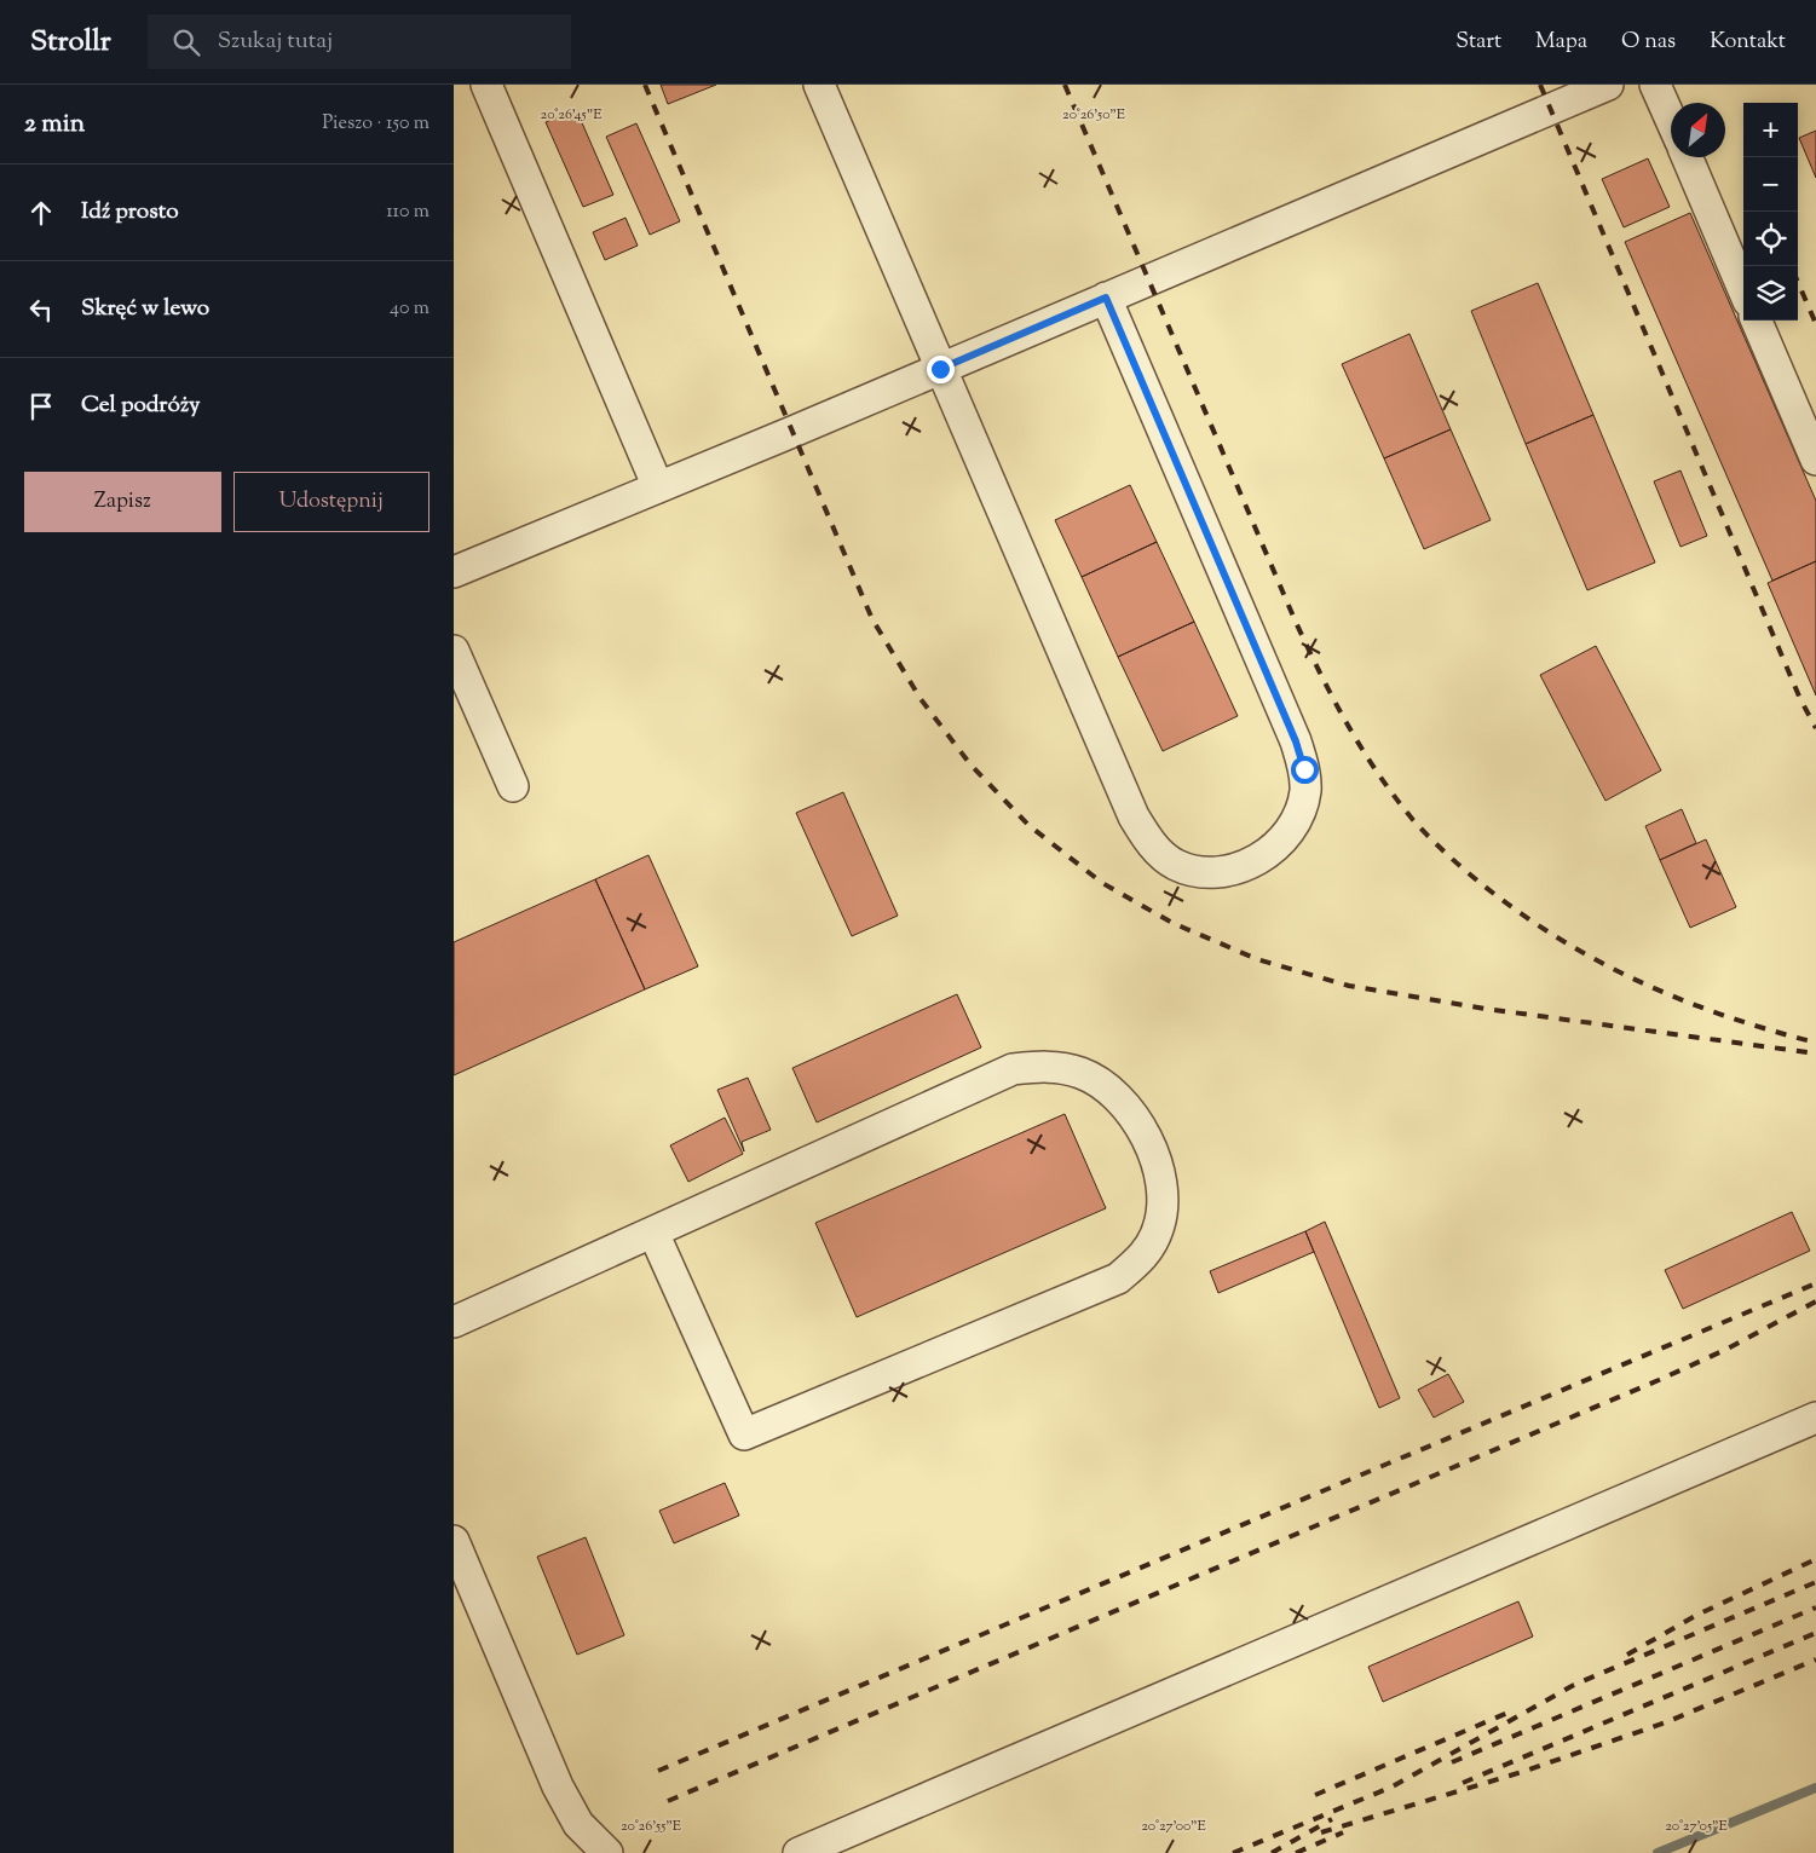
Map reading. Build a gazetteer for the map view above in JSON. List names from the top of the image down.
{
  "north": "top right",
  "page": {
    "header": "Strollr",
    "search": "Szukaj tutaj",
    "nav": [
      "Start",
      "Mapa",
      "O nas",
      "Kontakt"
    ],
    "heading": ["2 min", "Pieszo · 150 m"],
    "map_buttons": ["+", "−"],
    "list": [
      ["Idź prosto", "110 m"],
      ["Skręć w lewo", "40 m"],
      "Cel podróży"
    ],
    "buttons": ["Zapisz", "Udostępnij"]
  },
  "coordinates": [
    "20°26'45\"E",
    "20°26'50\"E",
    "20°26'55\"E",
    "20°27'00\"E",
    "20°27'05\"E"
  ]
}
